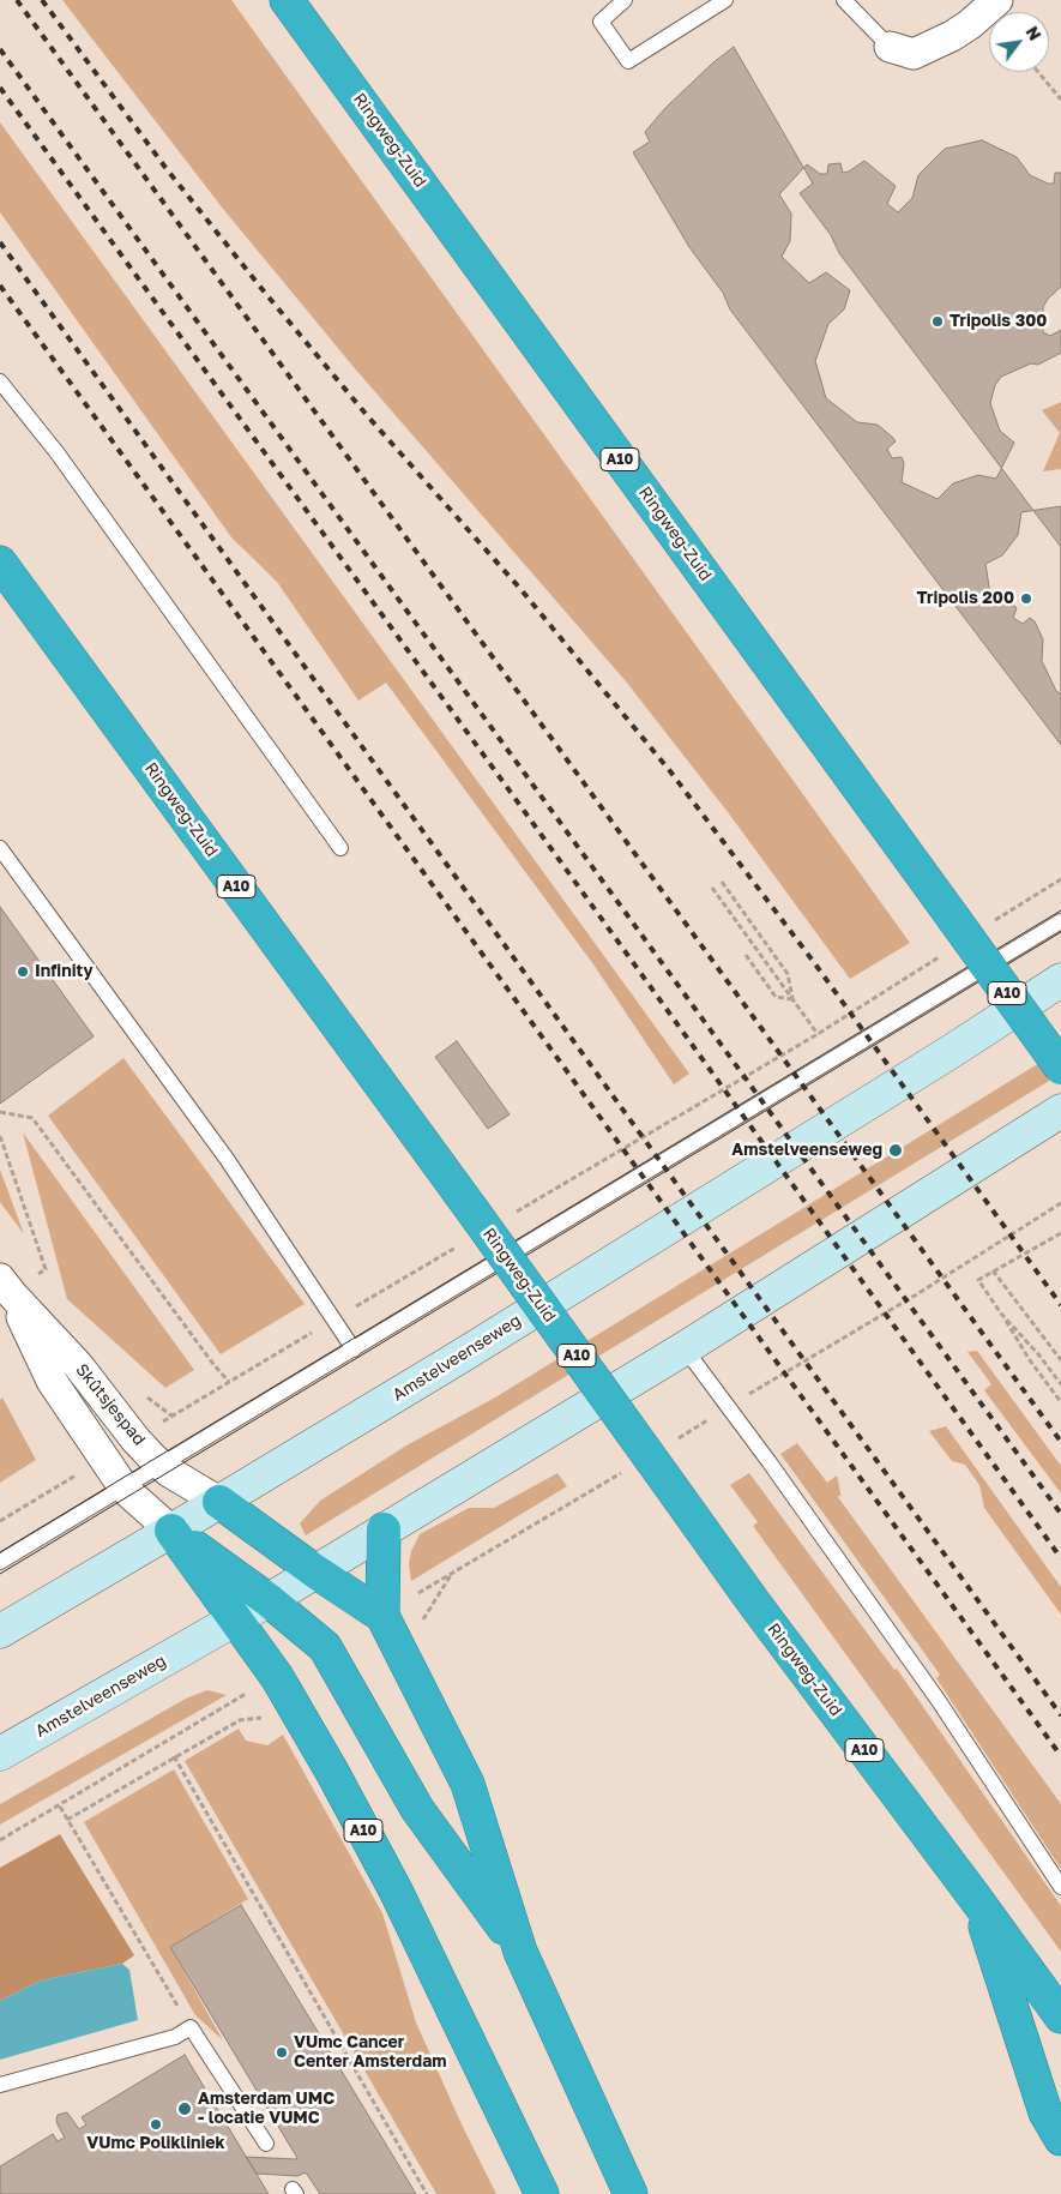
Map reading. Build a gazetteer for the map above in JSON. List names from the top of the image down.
{
  "streets": {
    "highway": ["Ringweg-Zuid", "A10"],
    "main road": ["Amstelveenseweg"],
    "street": ["Skûtsjespad"]
  },
  "crossings": [
    ["Ringweg-Zuid", "A10"],
    ["A10", "Amstelveenseweg"],
    ["Amstelveenseweg", "Skûtsjespad"]
  ],
  "places": [
    "Tripolis 300",
    "Tripolis 200",
    "Infinity",
    "Amstelveenseweg",
    "VUmc Cancer Center Amsterdam",
    "Amsterdam UMC - locatie VUMC",
    "VUmc Polikliniek"
  ],
  "north": "top right"
}
